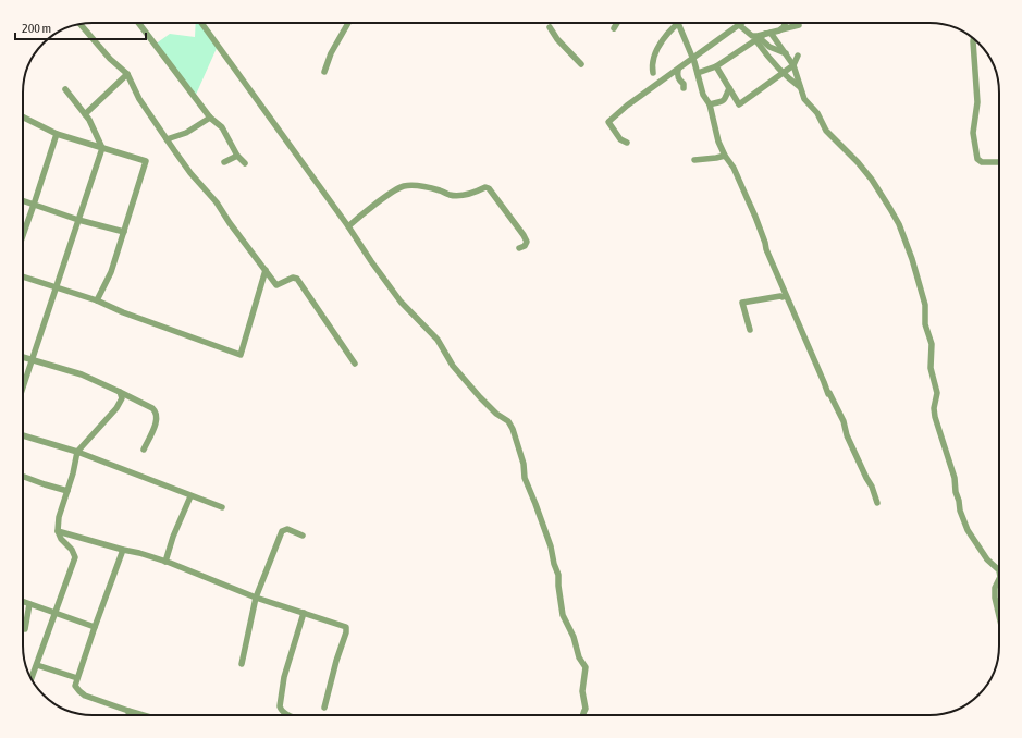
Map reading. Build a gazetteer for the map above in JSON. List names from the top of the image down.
{
  "scale_bar": "200 m"
}
